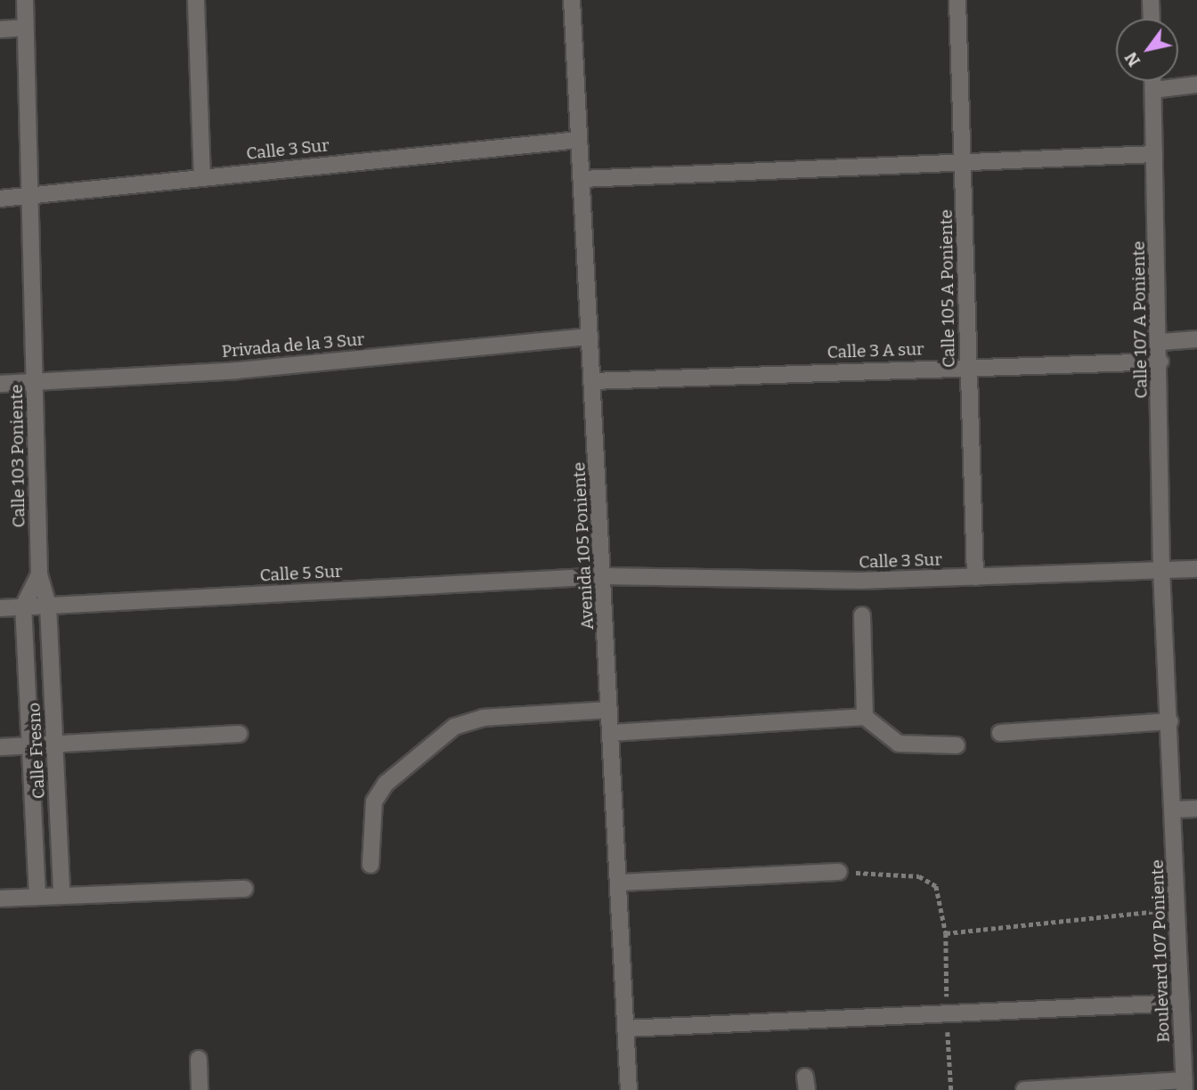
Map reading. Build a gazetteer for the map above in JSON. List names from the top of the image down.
{
  "streets": {
    "street": [
      "Calle 3 Sur",
      "Calle 105 A Poniente",
      "Calle 107 A Poniente",
      "Privada de la 3 Sur",
      "Calle 3 A sur",
      "Calle 103 Poniente",
      "Avenida 105 Poniente",
      "Calle 5 Sur",
      "Calle Fresno",
      "Boulevard 107 Poniente"
    ]
  },
  "crossings": [
    ["Calle 3 Sur", "Calle 105 A Poniente"],
    ["Calle 3 Sur", "Calle 107 A Poniente"],
    ["Calle 3 Sur", "Calle 103 Poniente"],
    ["Calle 3 Sur", "Avenida 105 Poniente"],
    ["Calle 3 Sur", "Calle 5 Sur"],
    ["Calle 3 Sur", "Boulevard 107 Poniente"],
    ["Calle 105 A Poniente", "Calle 3 A sur"],
    ["Calle 107 A Poniente", "Calle 3 A sur"],
    ["Calle 107 A Poniente", "Boulevard 107 Poniente"],
    ["Privada de la 3 Sur", "Calle 103 Poniente"],
    ["Privada de la 3 Sur", "Avenida 105 Poniente"],
    ["Calle 3 A sur", "Avenida 105 Poniente"],
    ["Calle 103 Poniente", "Calle 5 Sur"],
    ["Calle 103 Poniente", "Calle Fresno"],
    ["Avenida 105 Poniente", "Calle 5 Sur"],
    ["Calle 5 Sur", "Calle Fresno"]
  ],
  "north": "bottom left"
}
